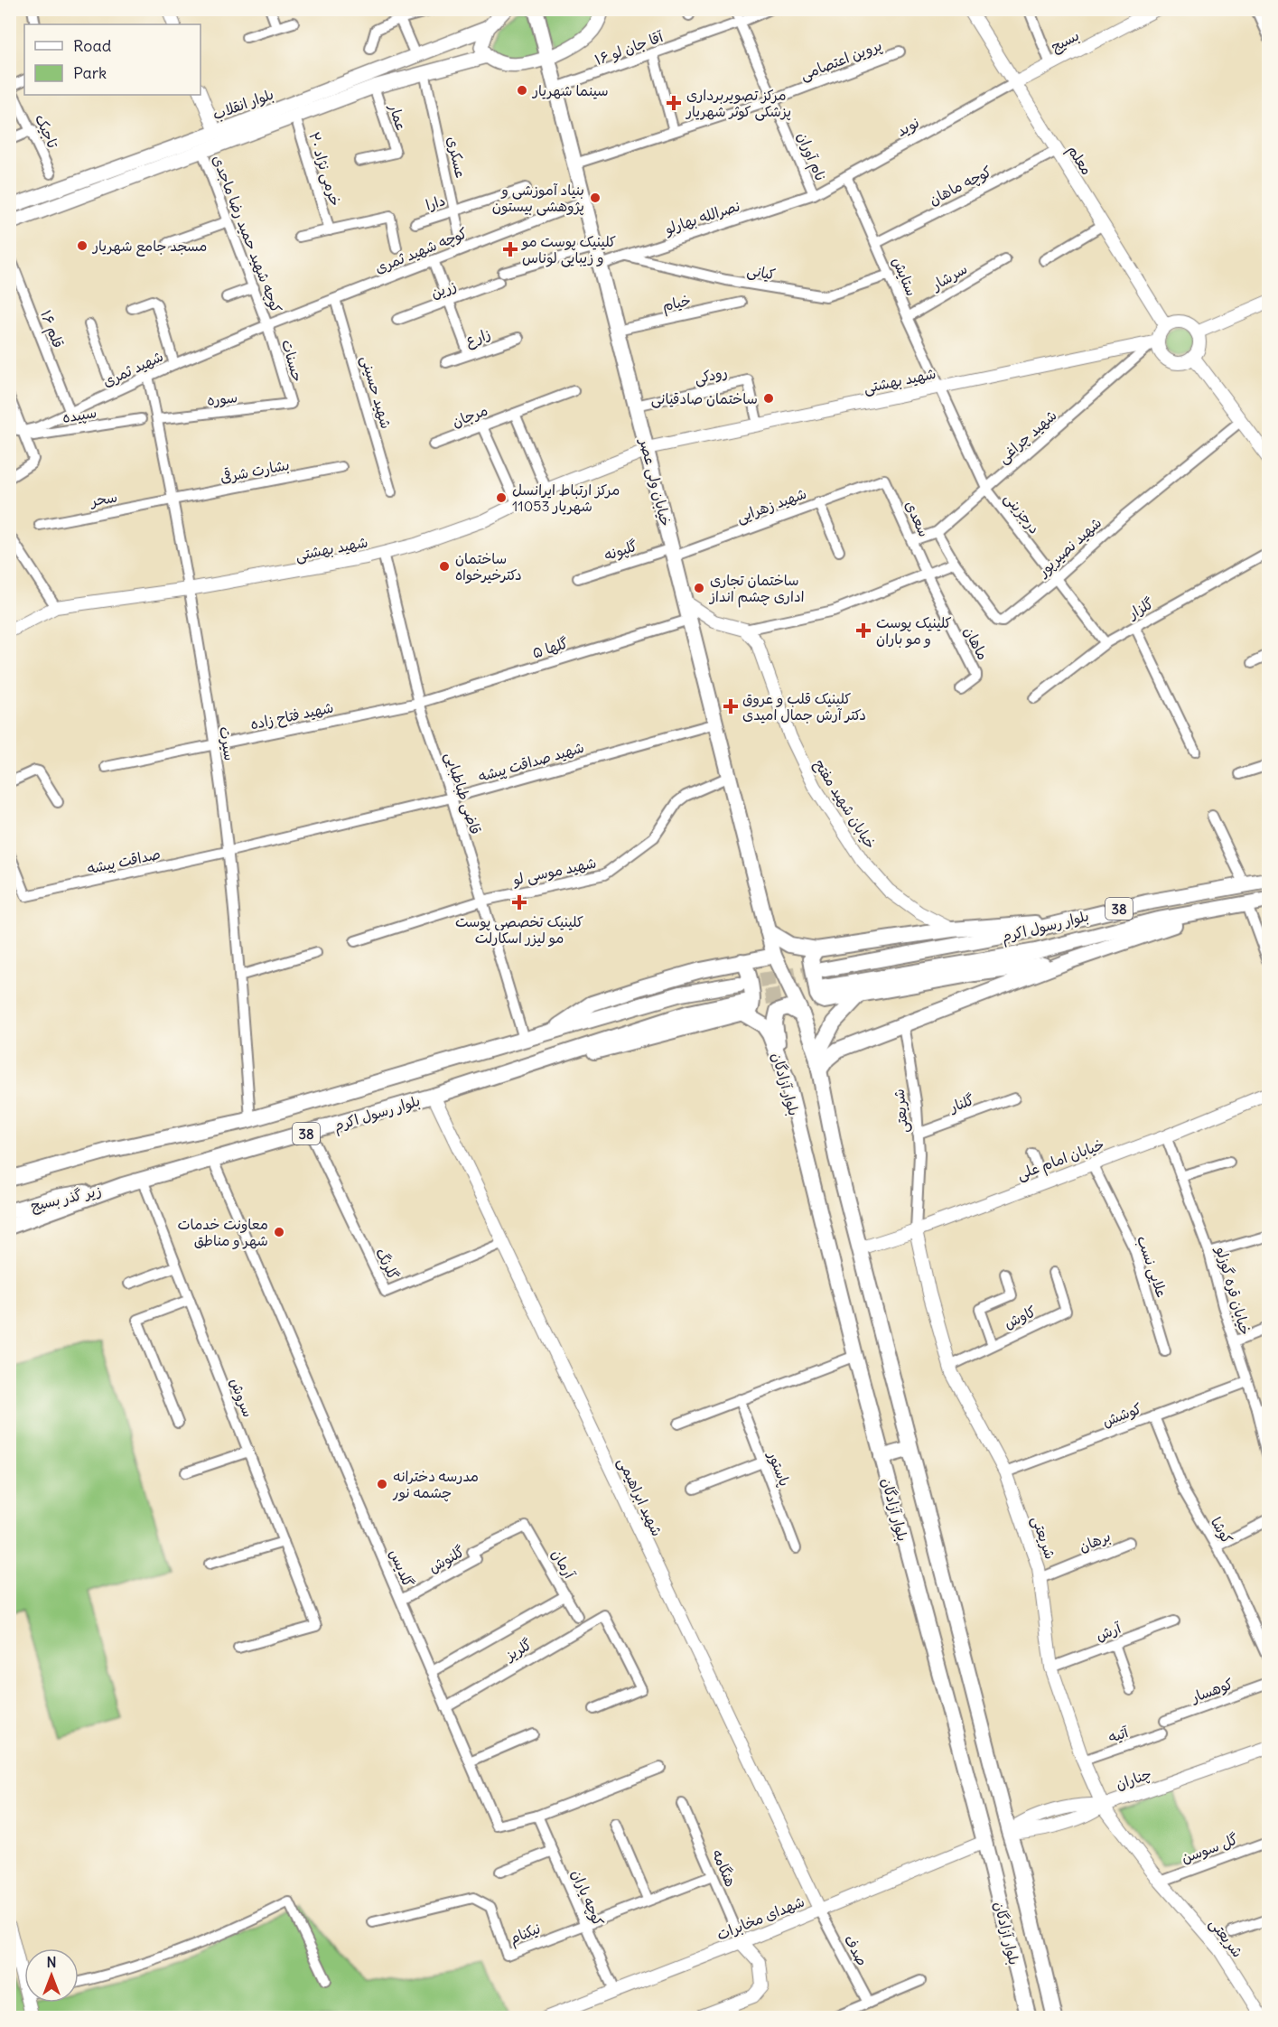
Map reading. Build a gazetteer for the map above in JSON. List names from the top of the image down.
{
  "streets": {
    "main road": [
      "بلوار انقلاب",
      "خیابان ولی عصر",
      "38",
      "بلوار رسول اکرم",
      "بلوار آزادگان",
      "زیر گذر بسیج"
    ],
    "street": [
      "بسیج",
      "آقا جان لو ۱۶",
      "پروین اعتصامی",
      "عمار",
      "نوید",
      "تاجیک",
      "نام آوران",
      "عسکری",
      "معلم",
      "خرمی نژاد ۲۰",
      "کوچه ماهان",
      "دارا",
      "نصرالله بهارلو",
      "کوچه شهید حمید رضا ماجدی",
      "کوچه شهید ثمری",
      "کیانی",
      "ستایش",
      "سرشار",
      "زرین",
      "خیام",
      "قلم ۱۶",
      "زارع",
      "حسنات",
      "شهید ثمری",
      "رودکی",
      "شهید بهشتی",
      "شهید حسینی",
      "سوره",
      "سپیده",
      "مرجان",
      "شهید چراغی",
      "بشارت شرقی",
      "سحر",
      "شهید زهرایی",
      "درجزینی",
      "سعدی",
      "شهید نصیرپور",
      "گلپونه",
      "گلزار",
      "ماهان",
      "گلها ۵",
      "شهید فتاح زاده",
      "سیرت",
      "شهید صداقت پیشه",
      "قاضی طباطبایی",
      "خیابان شهید مفتح",
      "صداقت پیشه",
      "شهید موسی لو",
      "گلنار",
      "شریعتی",
      "خیابان امام علی",
      "گلرنگ",
      "علایی نسب",
      "خیابان قره گوزلو",
      "کاوش",
      "سروش",
      "کوشش",
      "پاستور",
      "شهید ابراهیمی",
      "کوشا",
      "برهان",
      "گلنوش",
      "آرمان",
      "گلدیس",
      "آرش",
      "گلریز",
      "کوهسار",
      "آتیه",
      "چناران",
      "گل سوسن",
      "هنگامه",
      "کوچه یاران",
      "شهدای مخابرات",
      "نیکنام",
      "صدف"
    ]
  },
  "crossings": [
    ["بسیج", "نوید"],
    ["بسیج", "معلم"],
    ["آقا جان لو ۱۶", "نام آوران"],
    ["آقا جان لو ۱۶", "خیابان ولی عصر"],
    ["پروین اعتصامی", "نام آوران"],
    ["پروین اعتصامی", "خیابان ولی عصر"],
    ["بلوار انقلاب", "عمار"],
    ["بلوار انقلاب", "عسکری"],
    ["بلوار انقلاب", "خرمی نژاد ۲۰"],
    ["بلوار انقلاب", "کوچه شهید حمید رضا ماجدی"],
    ["نوید", "نام آوران"],
    ["نوید", "معلم"],
    ["نوید", "نصرالله بهارلو"],
    ["نوید", "ستایش"],
    ["نام آوران", "نصرالله بهارلو"],
    ["عسکری", "دارا"],
    ["عسکری", "کوچه شهید ثمری"],
    ["معلم", "کوچه ماهان"],
    ["معلم", "شهید بهشتی"],
    ["معلم", "شهید چراغی"],
    ["کوچه ماهان", "ستایش"],
    ["نصرالله بهارلو", "کیانی"],
    ["نصرالله بهارلو", "خیابان ولی عصر"],
    ["کوچه شهید حمید رضا ماجدی", "کوچه شهید ثمری"],
    ["کوچه شهید حمید رضا ماجدی", "حسنات"],
    ["کوچه شهید حمید رضا ماجدی", "شهید ثمری"],
    ["کوچه شهید ثمری", "حسنات"],
    ["کوچه شهید ثمری", "شهید ثمری"],
    ["کوچه شهید ثمری", "شهید حسینی"],
    ["کوچه شهید ثمری", "خیابان ولی عصر"],
    ["کیانی", "ستایش"],
    ["ستایش", "سرشار"],
    ["ستایش", "شهید بهشتی"],
    ["ستایش", "درجزینی"],
    ["زرین", "خیابان ولی عصر"],
    ["خیام", "خیابان ولی عصر"],
    ["قلم ۱۶", "شهید ثمری"],
    ["حسنات", "شهید ثمری"],
    ["حسنات", "سوره"],
    ["شهید ثمری", "سپیده"],
    ["شهید ثمری", "سیرت"],
    ["رودکی", "شهید بهشتی"],
    ["رودکی", "خیابان ولی عصر"],
    ["شهید بهشتی", "شهید چراغی"],
    ["شهید بهشتی", "خیابان ولی عصر"],
    ["شهید بهشتی", "درجزینی"],
    ["شهید بهشتی", "سیرت"],
    ["شهید بهشتی", "قاضی طباطبایی"],
    ["سوره", "سیرت"],
    ["شهید چراغی", "درجزینی"],
    ["شهید چراغی", "سعدی"],
    ["شهید چراغی", "شهید نصیرپور"],
    ["بشارت شرقی", "سحر"],
    ["بشارت شرقی", "سیرت"],
    ["خیابان ولی عصر", "شهید زهرایی"],
    ["خیابان ولی عصر", "گلپونه"],
    ["خیابان ولی عصر", "گلها ۵"],
    ["خیابان ولی عصر", "شهید صداقت پیشه"],
    ["خیابان ولی عصر", "شهید موسی لو"],
    ["خیابان ولی عصر", "بلوار آزادگان"],
    ["سحر", "سیرت"],
    ["شهید زهرایی", "سعدی"],
    ["شهید زهرایی", "گلپونه"],
    ["درجزینی", "شهید نصیرپور"],
    ["درجزینی", "گلزار"],
    ["سعدی", "ماهان"],
    ["گلها ۵", "شهید فتاح زاده"],
    ["گلها ۵", "قاضی طباطبایی"],
    ["شهید فتاح زاده", "سیرت"],
    ["شهید فتاح زاده", "قاضی طباطبایی"],
    ["سیرت", "شهید صداقت پیشه"],
    ["سیرت", "صداقت پیشه"],
    ["سیرت", "بلوار رسول اکرم"],
    ["شهید صداقت پیشه", "قاضی طباطبایی"],
    ["شهید صداقت پیشه", "صداقت پیشه"],
    ["قاضی طباطبایی", "شهید موسی لو"],
    ["قاضی طباطبایی", "بلوار رسول اکرم"],
    ["بلوار رسول اکرم", "بلوار آزادگان"],
    ["بلوار رسول اکرم", "زیر گذر بسیج"],
    ["بلوار رسول اکرم", "گلرنگ"],
    ["بلوار رسول اکرم", "سروش"],
    ["بلوار رسول اکرم", "شهید ابراهیمی"],
    ["بلوار رسول اکرم", "گلدیس"],
    ["بلوار آزادگان", "خیابان امام علی"],
    ["بلوار آزادگان", "چناران"],
    ["بلوار آزادگان", "شهدای مخابرات"],
    ["گلنار", "شریعتی"],
    ["شریعتی", "خیابان امام علی"],
    ["شریعتی", "کاوش"],
    ["شریعتی", "کوشش"],
    ["شریعتی", "برهان"],
    ["شریعتی", "آرش"],
    ["شریعتی", "آتیه"],
    ["شریعتی", "چناران"],
    ["شریعتی", "گل سوسن"],
    ["خیابان امام علی", "علایی نسب"],
    ["خیابان امام علی", "خیابان قره گوزلو"],
    ["گلرنگ", "شهید ابراهیمی"],
    ["خیابان قره گوزلو", "کوشش"],
    ["کوشش", "کوشا"],
    ["شهید ابراهیمی", "شهدای مخابرات"],
    ["شهید ابراهیمی", "صدف"],
    ["گلنوش", "آرمان"],
    ["گلنوش", "گلدیس"],
    ["گلدیس", "گلریز"],
    ["گلدیس", "کوچه یاران"],
    ["هنگامه", "شهدای مخابرات"],
    ["هنگامه", "نیکنام"],
    ["کوچه یاران", "شهدای مخابرات"],
    ["کوچه یاران", "نیکنام"],
    ["شهدای مخابرات", "صدف"]
  ],
  "places": {
    "other": [
      "سینما شهریار",
      "بنیاد آموزشی و پژوهشی بیستون",
      "مسجد جامع شهریار",
      "ساختمان صادقیانی",
      "مرکز ارتباط ایرانسل 11053 شهریار",
      "ساختمان دکترخیرخواه",
      "ساختمان تجاری اداری چشم انداز",
      "معاونت خدمات شهر و مناطق",
      "مدرسه دخترانه چشمه نور"
    ],
    "health": [
      "مرکز تصویربرداری پزشکی کوثر شهریار",
      "کلینیک پوست مو و زیبایی لوناس",
      "کلینیک پوست و مو باران",
      "کلینیک قلب و عروق دکتر آرش جمال امیدی",
      "کلینیک تخصصی پوست مو لیزر اسکارلت"
    ]
  },
  "legend": ["Road", "Park"],
  "north": "top"
}
